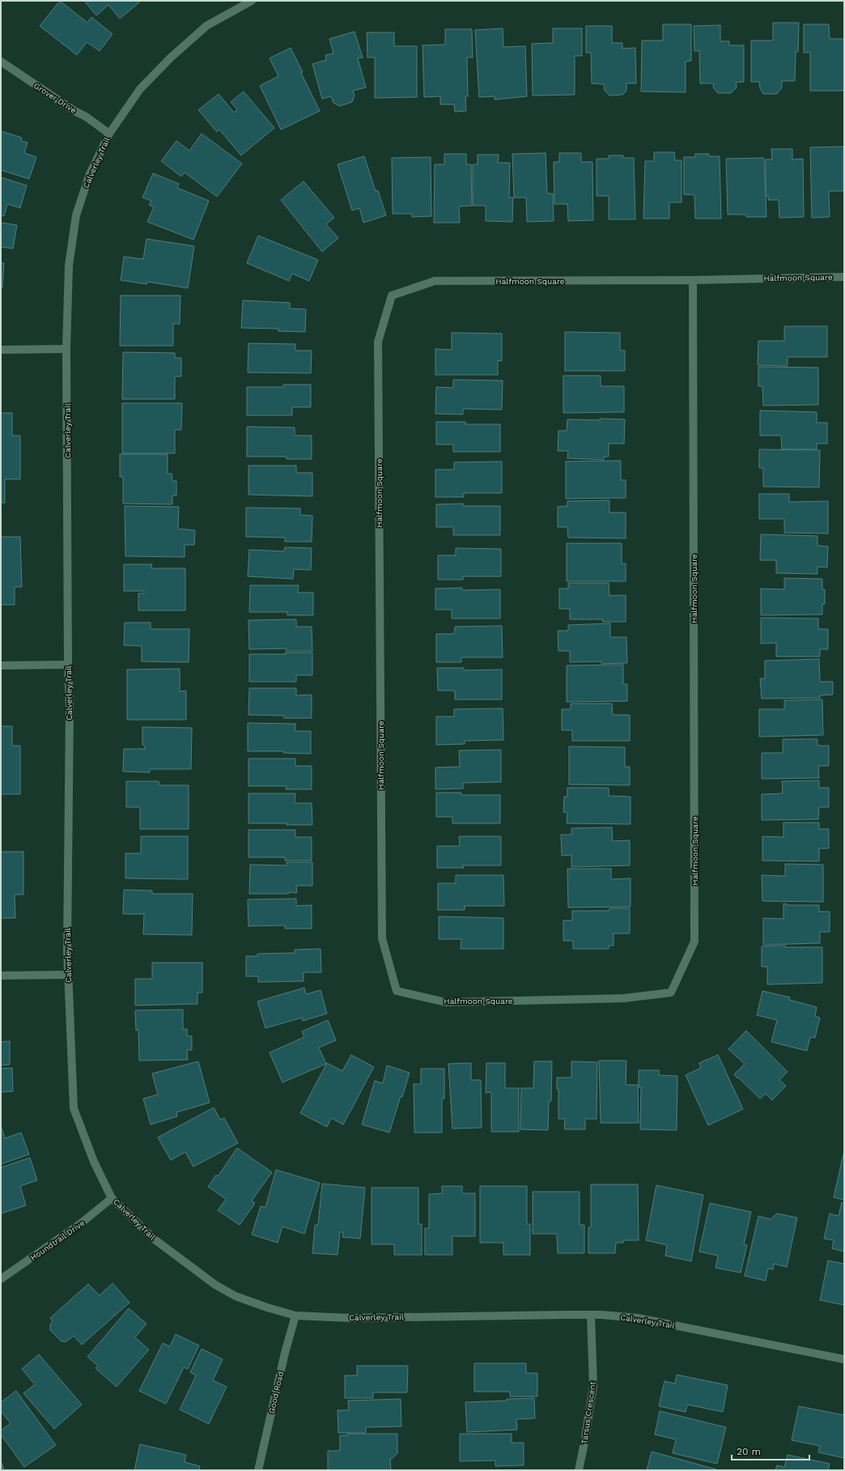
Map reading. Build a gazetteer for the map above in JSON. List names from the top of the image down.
{
  "streets": {
    "street": [
      "Grover Drive",
      "Calverley Trail",
      "Halfmoon Square",
      "Houndtrail Drive",
      "Good Road",
      "Tarsus Crescent"
    ]
  },
  "crossings": [
    ["Grover Drive", "Calverley Trail"],
    ["Calverley Trail", "Houndtrail Drive"],
    ["Calverley Trail", "Good Road"],
    ["Calverley Trail", "Tarsus Crescent"]
  ],
  "scale_bar": "20 m"
}
